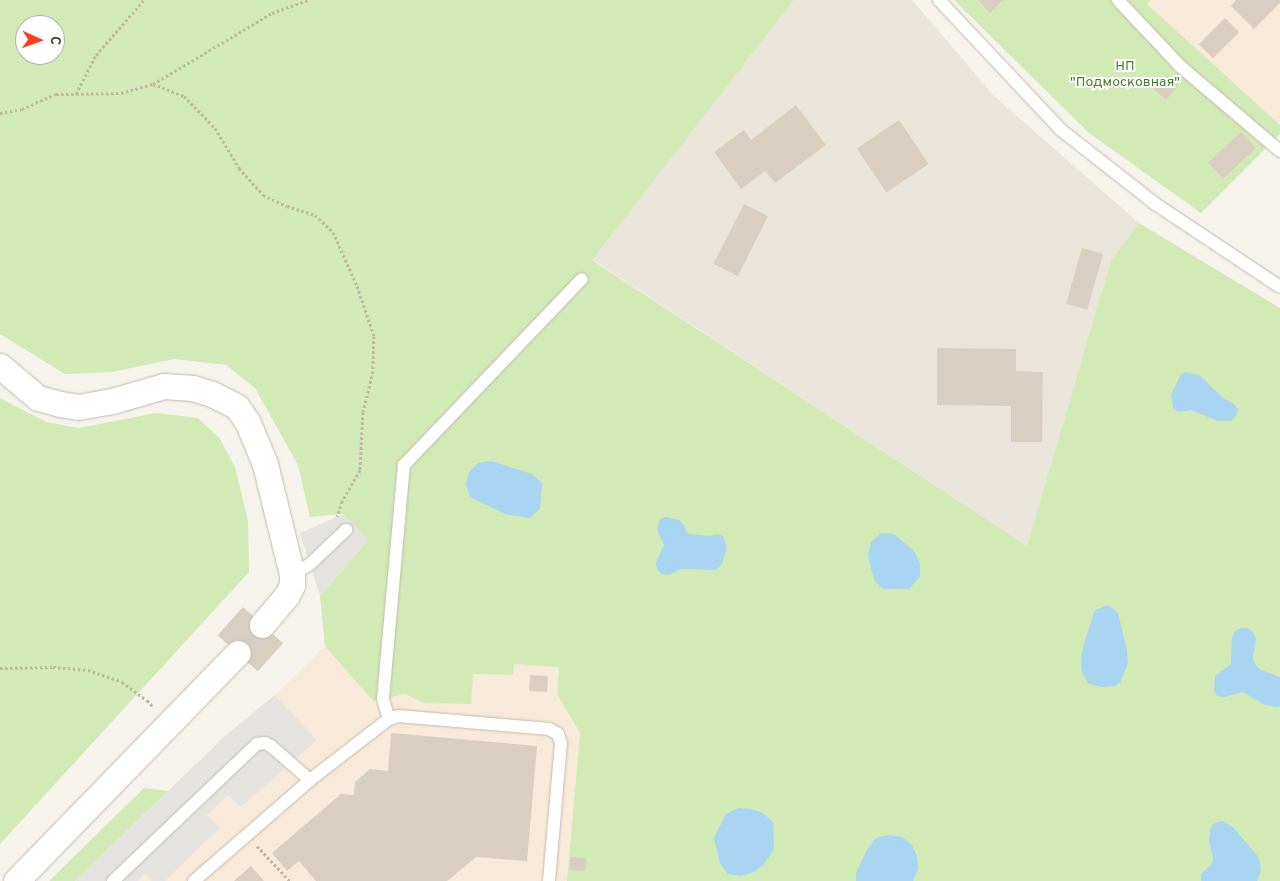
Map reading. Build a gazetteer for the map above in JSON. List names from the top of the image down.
{
  "parks": ["НП \"Подмосковная\""],
  "north": "right"
}
